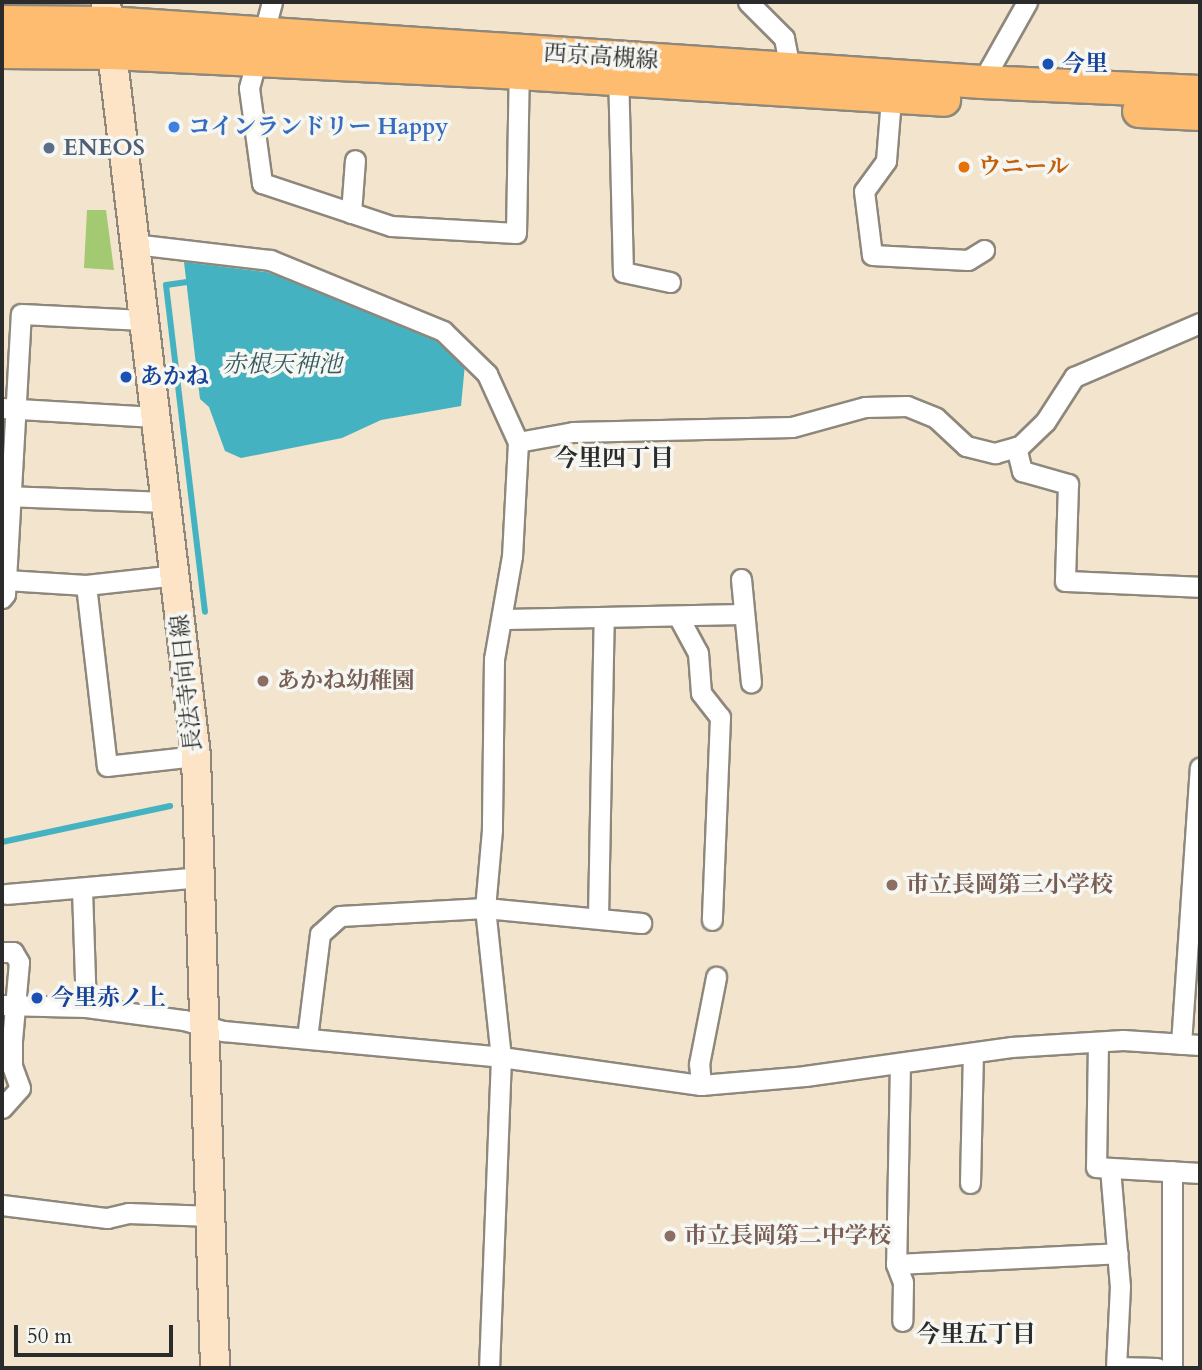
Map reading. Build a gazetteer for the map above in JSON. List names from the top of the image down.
{
  "streets": {
    "main road": ["西京高槻線", "長法寺向日線"]
  },
  "crossings": [
    ["西京高槻線", "長法寺向日線"]
  ],
  "districts": ["今里四丁目", "今里五丁目"],
  "water": ["赤根天神池"],
  "places": [
    "今里",
    "コインランドリー Happy",
    "ENEOS",
    "ウニール",
    "あかね",
    "あかね幼稚園",
    "市立長岡第三小学校",
    "今里赤ノ上",
    "市立長岡第二中学校"
  ],
  "scale_bar": "50 m"
}
